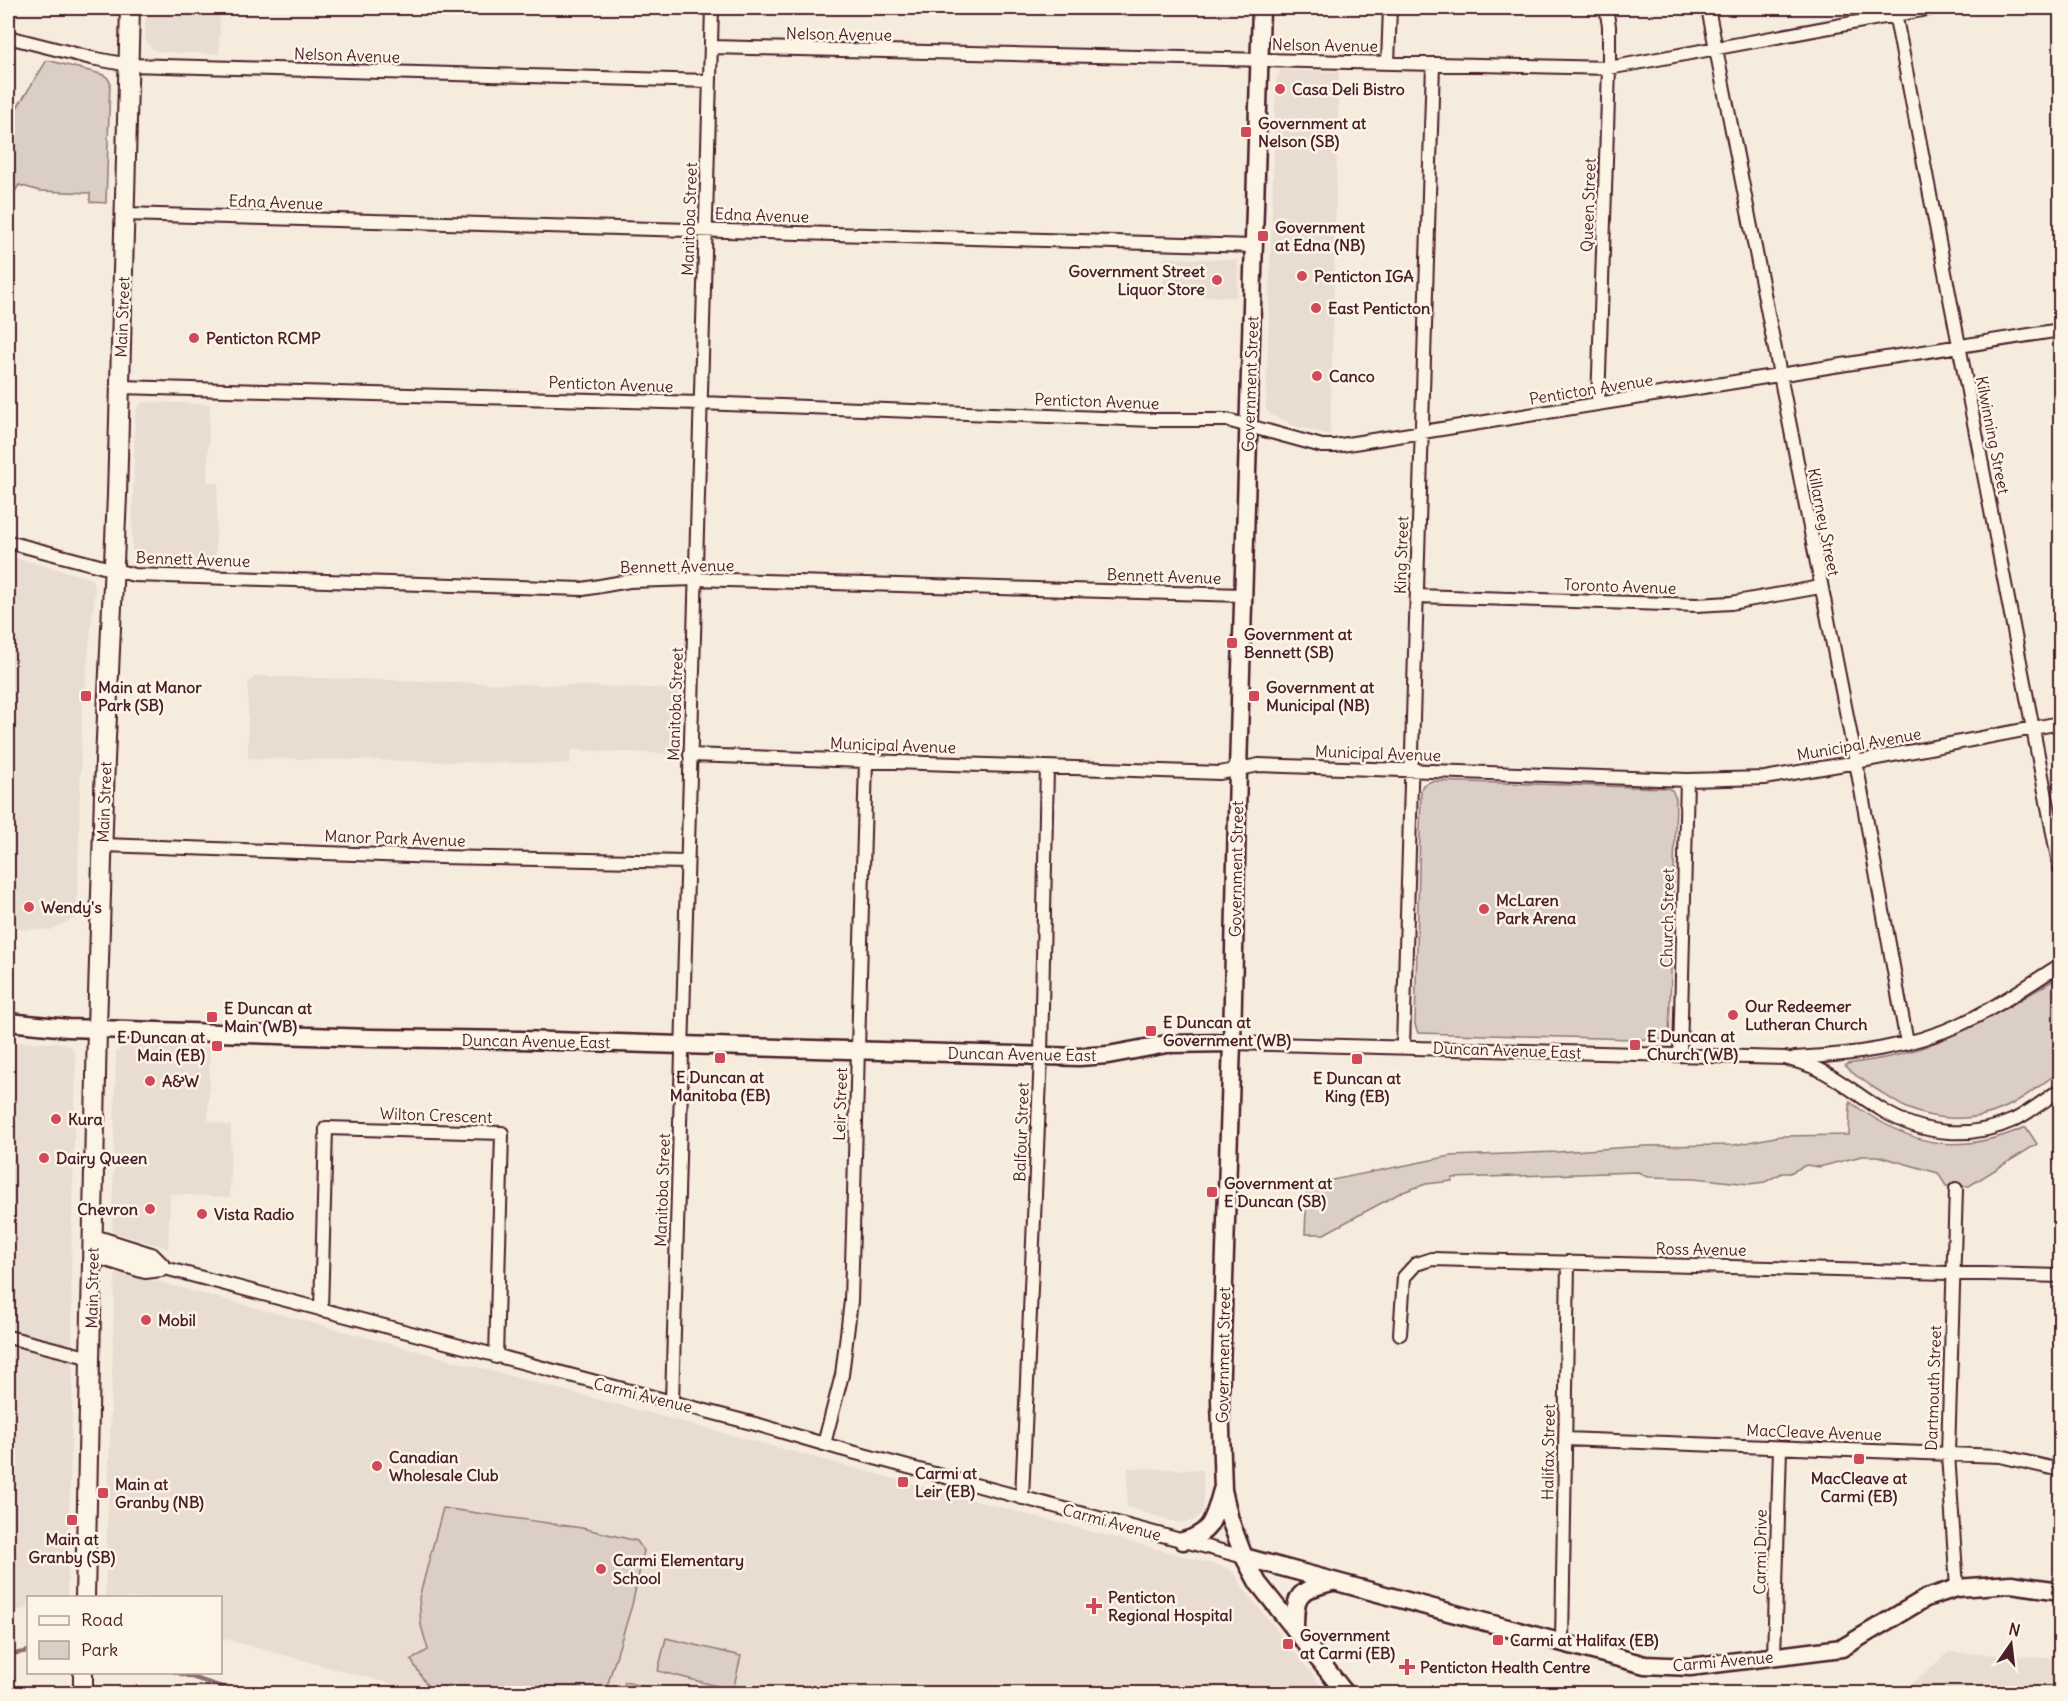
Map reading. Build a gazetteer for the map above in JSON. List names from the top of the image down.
{
  "streets": {
    "main road": ["Main Street"],
    "street": [
      "Nelson Avenue",
      "Edna Avenue",
      "Queen Street",
      "Manitoba Street",
      "Penticton Avenue",
      "Government Street",
      "Kilwinning Street",
      "Killarney Street",
      "King Street",
      "Bennett Avenue",
      "Toronto Avenue",
      "Municipal Avenue",
      "Manor Park Avenue",
      "Church Street",
      "Duncan Avenue East",
      "Leir Street",
      "Wilton Crescent",
      "Balfour Street",
      "Ross Avenue",
      "Dartmouth Street",
      "Carmi Avenue",
      "MacCleave Avenue",
      "Halifax Street",
      "Carmi Drive"
    ]
  },
  "crossings": [
    ["Nelson Avenue", "Queen Street"],
    ["Nelson Avenue", "Manitoba Street"],
    ["Nelson Avenue", "Main Street"],
    ["Nelson Avenue", "Government Street"],
    ["Nelson Avenue", "Kilwinning Street"],
    ["Nelson Avenue", "Killarney Street"],
    ["Nelson Avenue", "King Street"],
    ["Edna Avenue", "Manitoba Street"],
    ["Edna Avenue", "Main Street"],
    ["Edna Avenue", "Government Street"],
    ["Queen Street", "Penticton Avenue"],
    ["Manitoba Street", "Penticton Avenue"],
    ["Manitoba Street", "Bennett Avenue"],
    ["Manitoba Street", "Municipal Avenue"],
    ["Manitoba Street", "Manor Park Avenue"],
    ["Manitoba Street", "Duncan Avenue East"],
    ["Manitoba Street", "Carmi Avenue"],
    ["Main Street", "Penticton Avenue"],
    ["Main Street", "Bennett Avenue"],
    ["Main Street", "Manor Park Avenue"],
    ["Main Street", "Duncan Avenue East"],
    ["Penticton Avenue", "Government Street"],
    ["Penticton Avenue", "Kilwinning Street"],
    ["Penticton Avenue", "Killarney Street"],
    ["Penticton Avenue", "King Street"],
    ["Government Street", "Bennett Avenue"],
    ["Government Street", "Municipal Avenue"],
    ["Government Street", "Duncan Avenue East"],
    ["Government Street", "Carmi Avenue"],
    ["Kilwinning Street", "Municipal Avenue"],
    ["Killarney Street", "Toronto Avenue"],
    ["Killarney Street", "Municipal Avenue"],
    ["King Street", "Toronto Avenue"],
    ["King Street", "Municipal Avenue"],
    ["King Street", "Duncan Avenue East"],
    ["Municipal Avenue", "Church Street"],
    ["Municipal Avenue", "Leir Street"],
    ["Municipal Avenue", "Balfour Street"],
    ["Church Street", "Duncan Avenue East"],
    ["Duncan Avenue East", "Leir Street"],
    ["Duncan Avenue East", "Balfour Street"],
    ["Leir Street", "Carmi Avenue"],
    ["Wilton Crescent", "Carmi Avenue"],
    ["Balfour Street", "Carmi Avenue"],
    ["Ross Avenue", "Dartmouth Street"],
    ["Ross Avenue", "Halifax Street"],
    ["Dartmouth Street", "Carmi Avenue"],
    ["Dartmouth Street", "MacCleave Avenue"],
    ["Carmi Avenue", "Halifax Street"],
    ["Carmi Avenue", "Carmi Drive"],
    ["MacCleave Avenue", "Halifax Street"],
    ["MacCleave Avenue", "Carmi Drive"]
  ],
  "places": {
    "other": [
      "Casa Deli Bistro",
      "Penticton IGA",
      "Government Street Liquor Store",
      "East Penticton",
      "Penticton RCMP",
      "Canco",
      "Wendy's",
      "McLaren Park Arena",
      "Our Redeemer Lutheran Church",
      "A&W",
      "Kura",
      "Dairy Queen",
      "Chevron",
      "Vista Radio",
      "Mobil",
      "Canadian Wholesale Club",
      "Carmi Elementary School"
    ],
    "transit": [
      "Government at Nelson (SB)",
      "Government at Edna (NB)",
      "Government at Bennett (SB)",
      "Main at Manor Park (SB)",
      "Government at Municipal (NB)",
      "E Duncan at Main (WB)",
      "E Duncan at Government (WB)",
      "E Duncan at Church (WB)",
      "E Duncan at Main (EB)",
      "E Duncan at Manitoba (EB)",
      "E Duncan at King (EB)",
      "Government at E Duncan (SB)",
      "MacCleave at Carmi (EB)",
      "Carmi at Leir (EB)",
      "Main at Granby (NB)",
      "Main at Granby (SB)",
      "Carmi at Halifax (EB)",
      "Government at Carmi (EB)"
    ],
    "health": ["Penticton Regional Hospital", "Penticton Health Centre"]
  },
  "legend": ["Road", "Park"],
  "north": "top"
}
